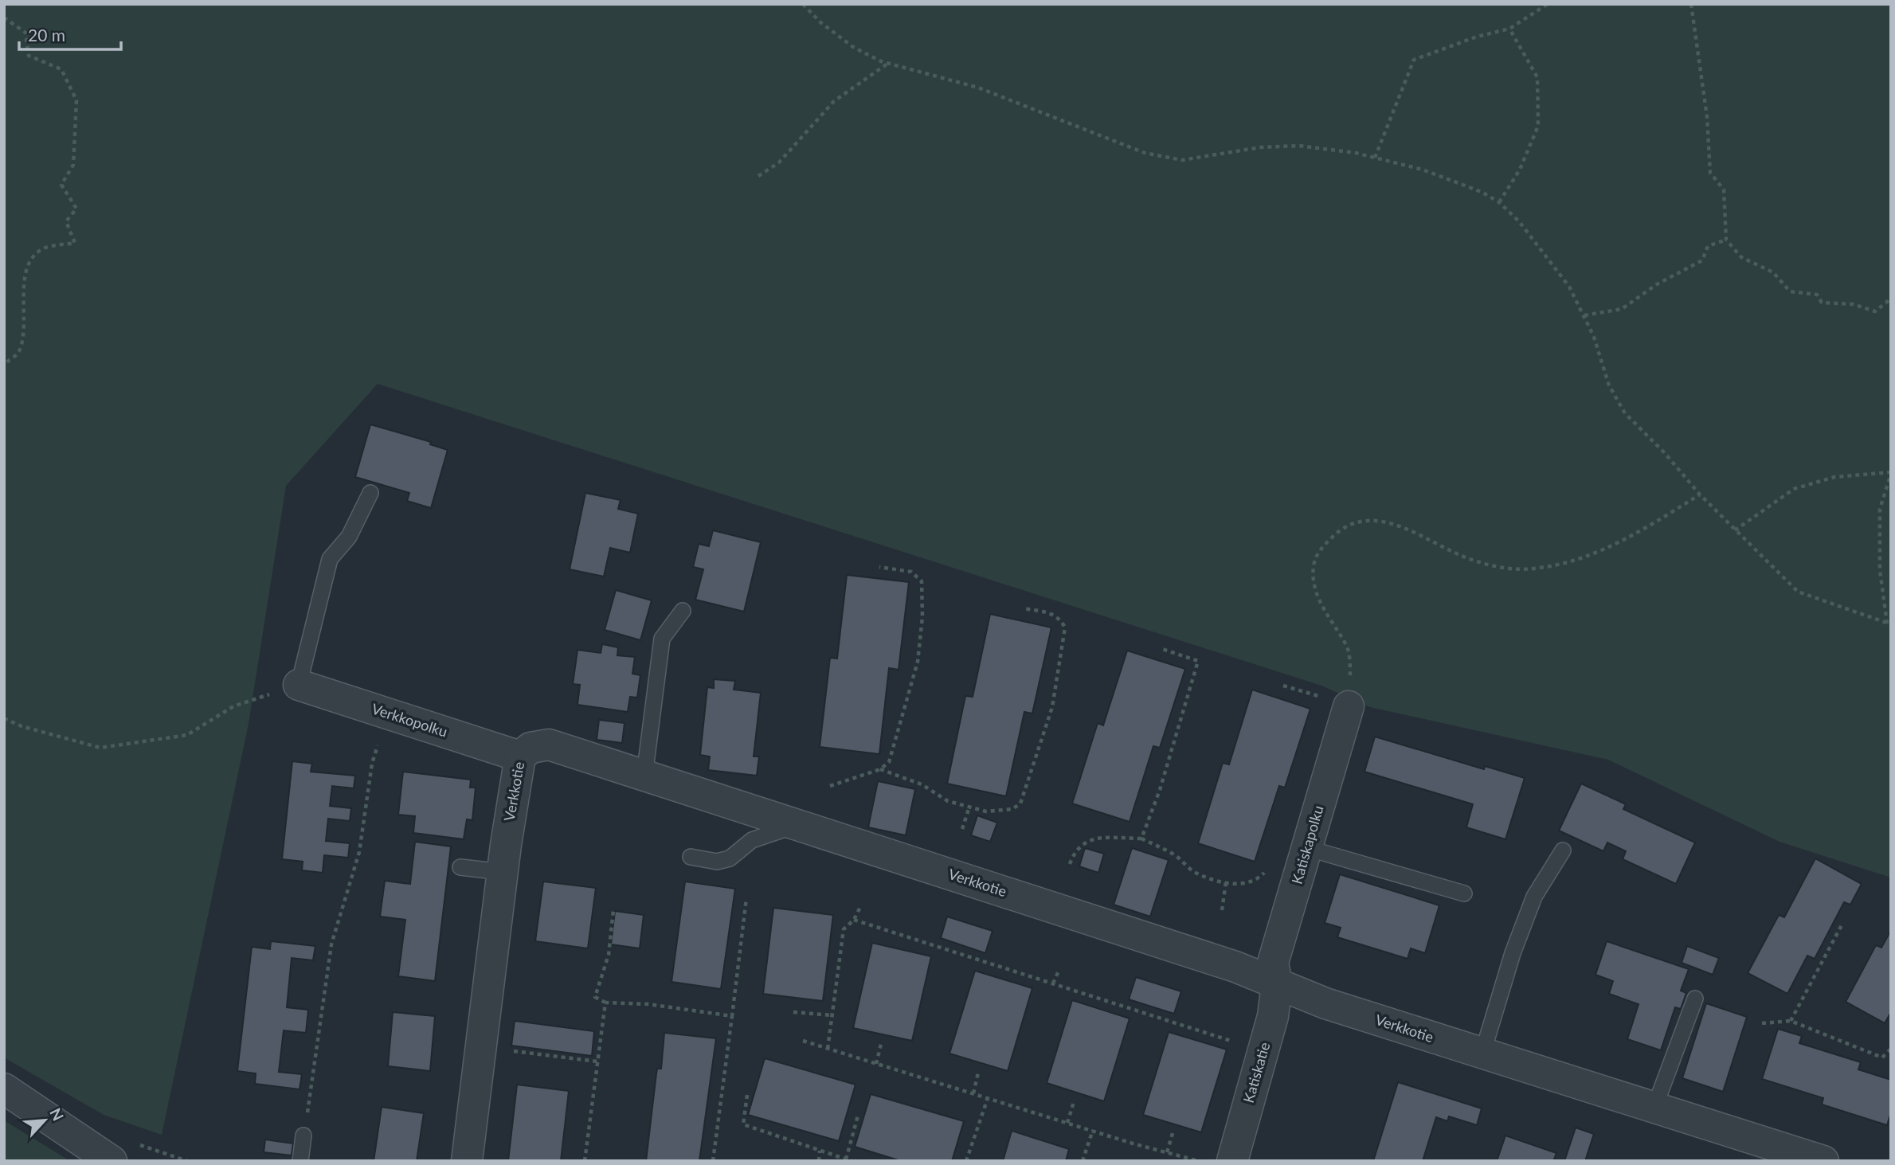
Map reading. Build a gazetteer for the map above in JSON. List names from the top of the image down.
{
  "streets": {
    "street": [
      "Verkkopolku",
      "Verkkotie",
      "Katiskapolku",
      "Katiskatie"
    ]
  },
  "crossings": [
    ["Verkkopolku", "Verkkotie"],
    ["Verkkotie", "Katiskapolku"],
    ["Verkkotie", "Katiskatie"],
    ["Katiskapolku", "Katiskatie"]
  ],
  "scale_bar": "20 m",
  "north": "top right"
}
